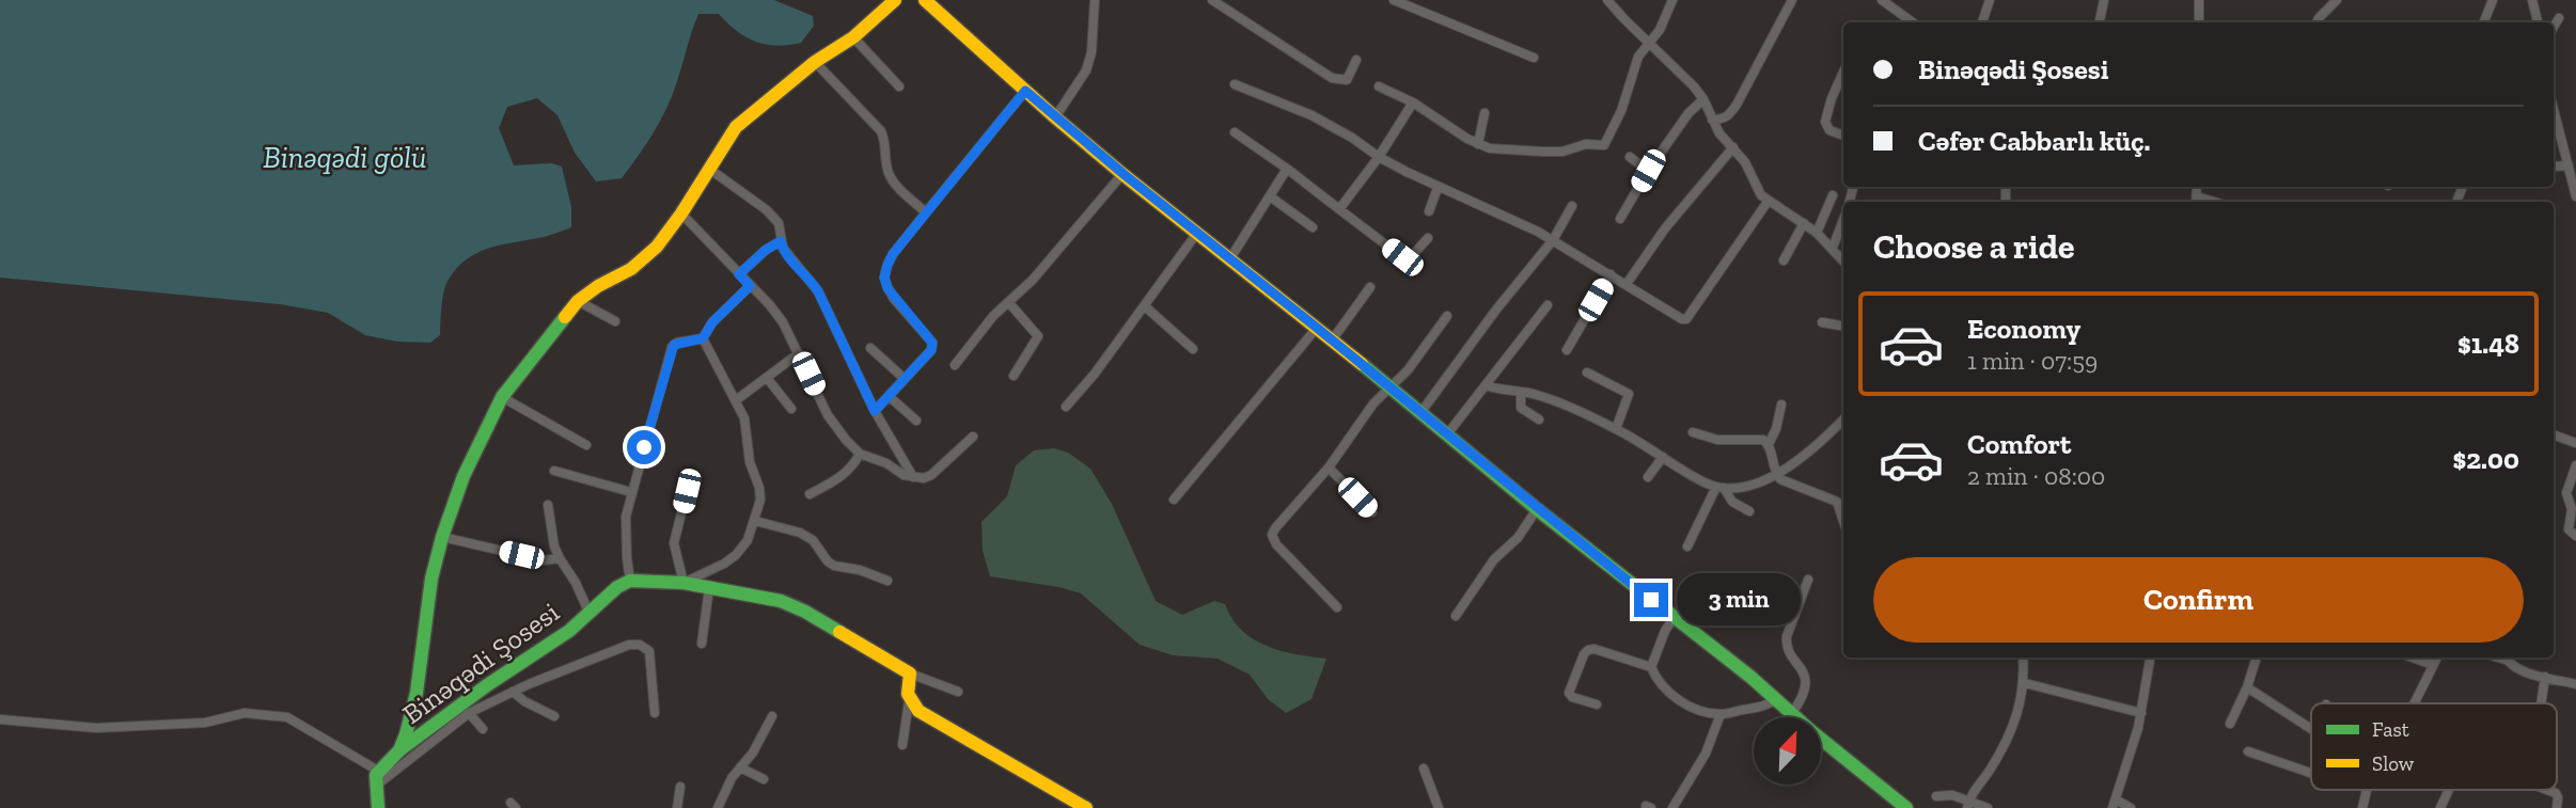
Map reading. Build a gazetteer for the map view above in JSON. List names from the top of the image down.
{
  "streets": {
    "street": ["Binəqədi Şosesi"]
  },
  "water": ["Binəqədi gölü"],
  "legend": ["Fast", "Slow"],
  "north": "top right",
  "page": {
    "banner": ["Binəqədi Şosesi", "Cəfər Cabbarlı küç."],
    "heading": "Choose a ride",
    "list": [
      {
        "name": "Economy",
        "note": "1 min · 07:59",
        "value": "$1.48"
      },
      {
        "name": "Comfort",
        "note": "2 min · 08:00",
        "value": "$2.00"
      }
    ],
    "buttons": "Confirm",
    "bubble": "3 min"
  }
}
